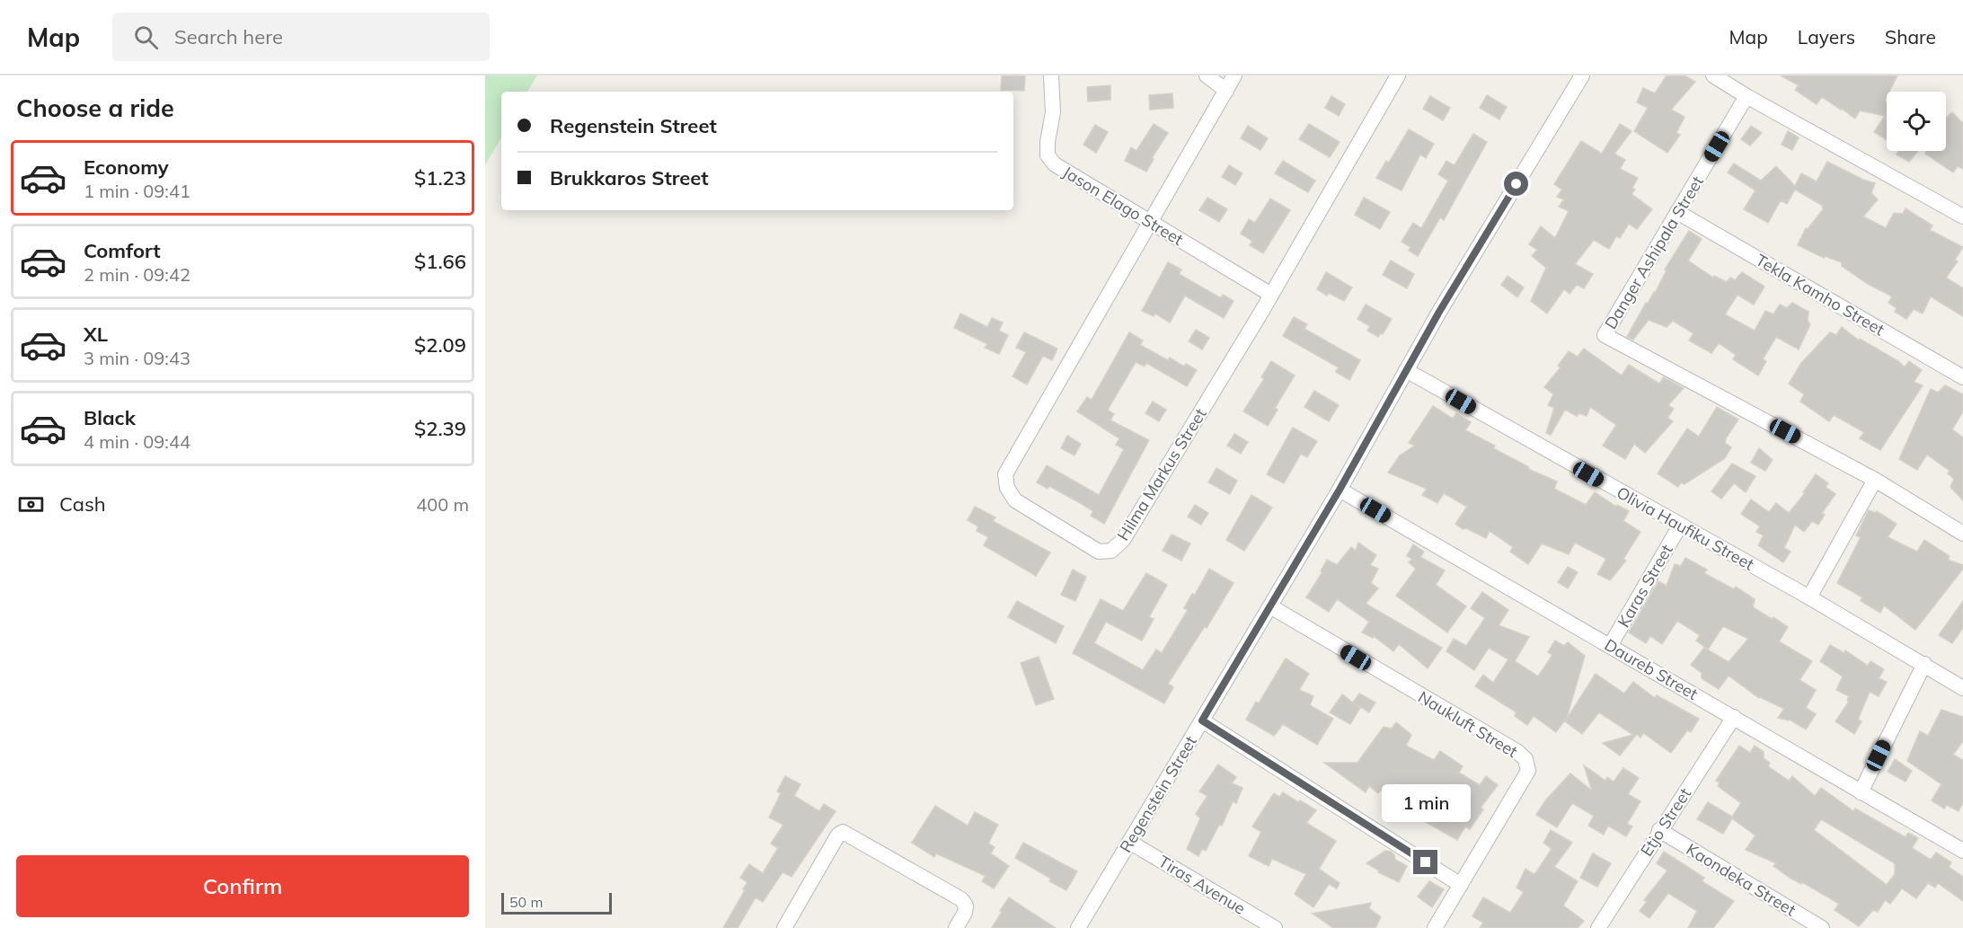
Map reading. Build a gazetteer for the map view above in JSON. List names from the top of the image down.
{
  "streets": {
    "street": [
      "Jason Elago Street",
      "Danger Ashipala Street",
      "Tekla Kamho Street",
      "Hilma Markus Street",
      "Olivia Haufiku Street",
      "Karas Street",
      "Daureb Street",
      "Naukluft Street",
      "Regenstein Street",
      "Etjo Street",
      "Kaondeka Street",
      "Tiras Avenue"
    ]
  },
  "crossings": [
    ["Jason Elago Street", "Hilma Markus Street"],
    ["Danger Ashipala Street", "Tekla Kamho Street"],
    ["Olivia Haufiku Street", "Karas Street"],
    ["Olivia Haufiku Street", "Regenstein Street"],
    ["Karas Street", "Daureb Street"],
    ["Daureb Street", "Regenstein Street"],
    ["Daureb Street", "Etjo Street"],
    ["Naukluft Street", "Regenstein Street"],
    ["Regenstein Street", "Tiras Avenue"],
    ["Etjo Street", "Kaondeka Street"]
  ],
  "scale_bar": "50 m",
  "page": {
    "header": "Map",
    "search": "Search here",
    "nav": ["Map", "Layers", "Share"],
    "heading": "Choose a ride",
    "banner": ["Regenstein Street", "Brukkaros Street"],
    "list": [
      {
        "name": "Economy",
        "note": "1 min · 09:41",
        "value": "$1.23"
      },
      {
        "name": "Comfort",
        "note": "2 min · 09:42",
        "value": "$1.66"
      },
      {
        "name": "XL",
        "note": "3 min · 09:43",
        "value": "$2.09"
      },
      {
        "name": "Black",
        "note": "4 min · 09:44",
        "value": "$2.39"
      }
    ],
    "pay": ["Cash", "400 m"],
    "bubble": "1 min",
    "buttons": "Confirm",
    "scale": "50 m"
  }
}
